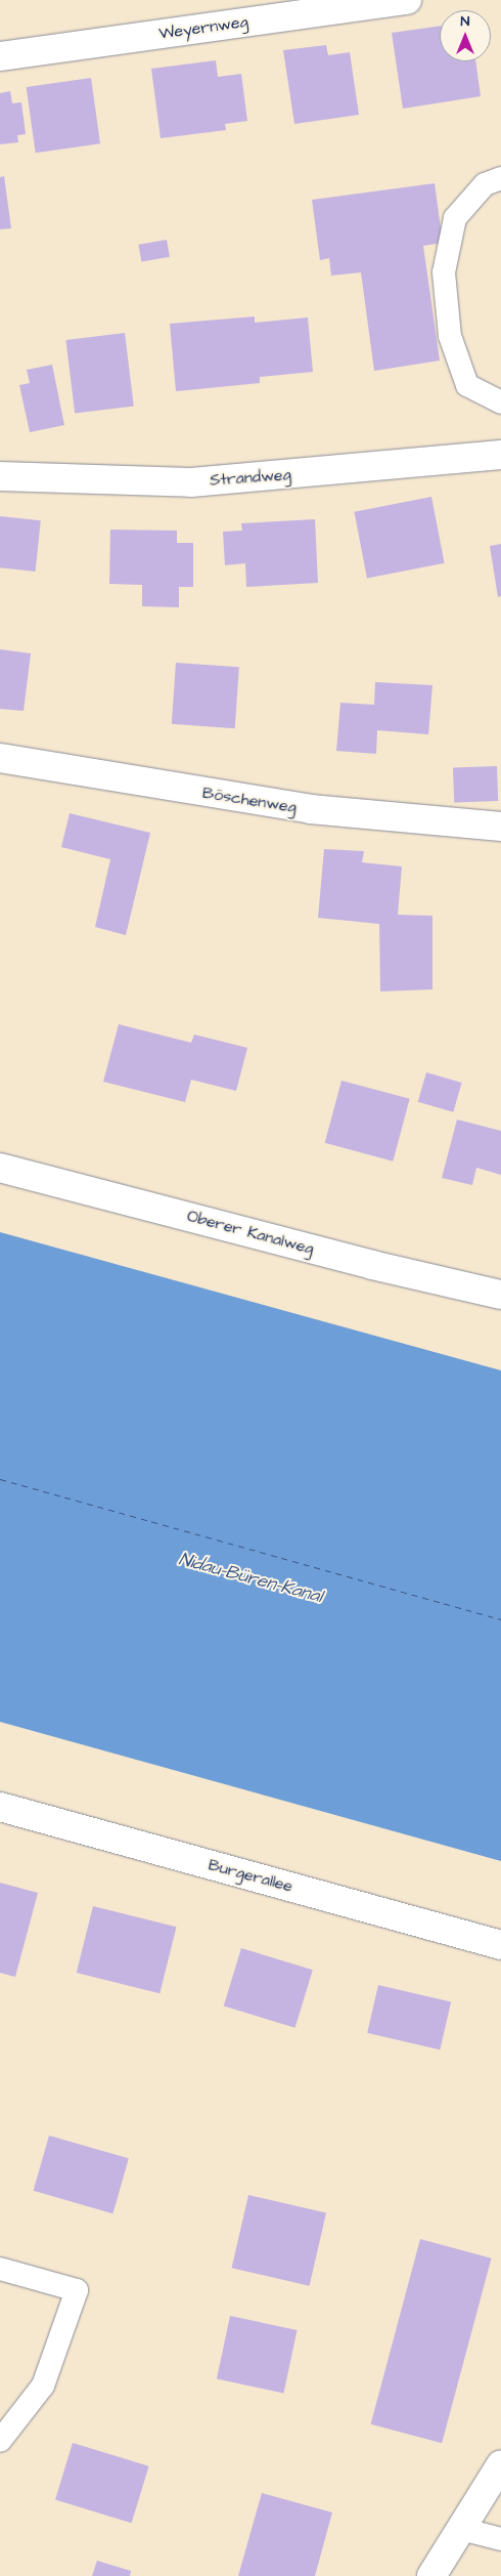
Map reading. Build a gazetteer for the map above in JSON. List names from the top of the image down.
{
  "streets": {
    "street": [
      "Weyernweg",
      "Strandweg",
      "Böschenweg",
      "Oberer Kanalweg",
      "Burgerallee"
    ]
  },
  "water": ["Nidau-Büren-Kanal"],
  "north": "top"
}
